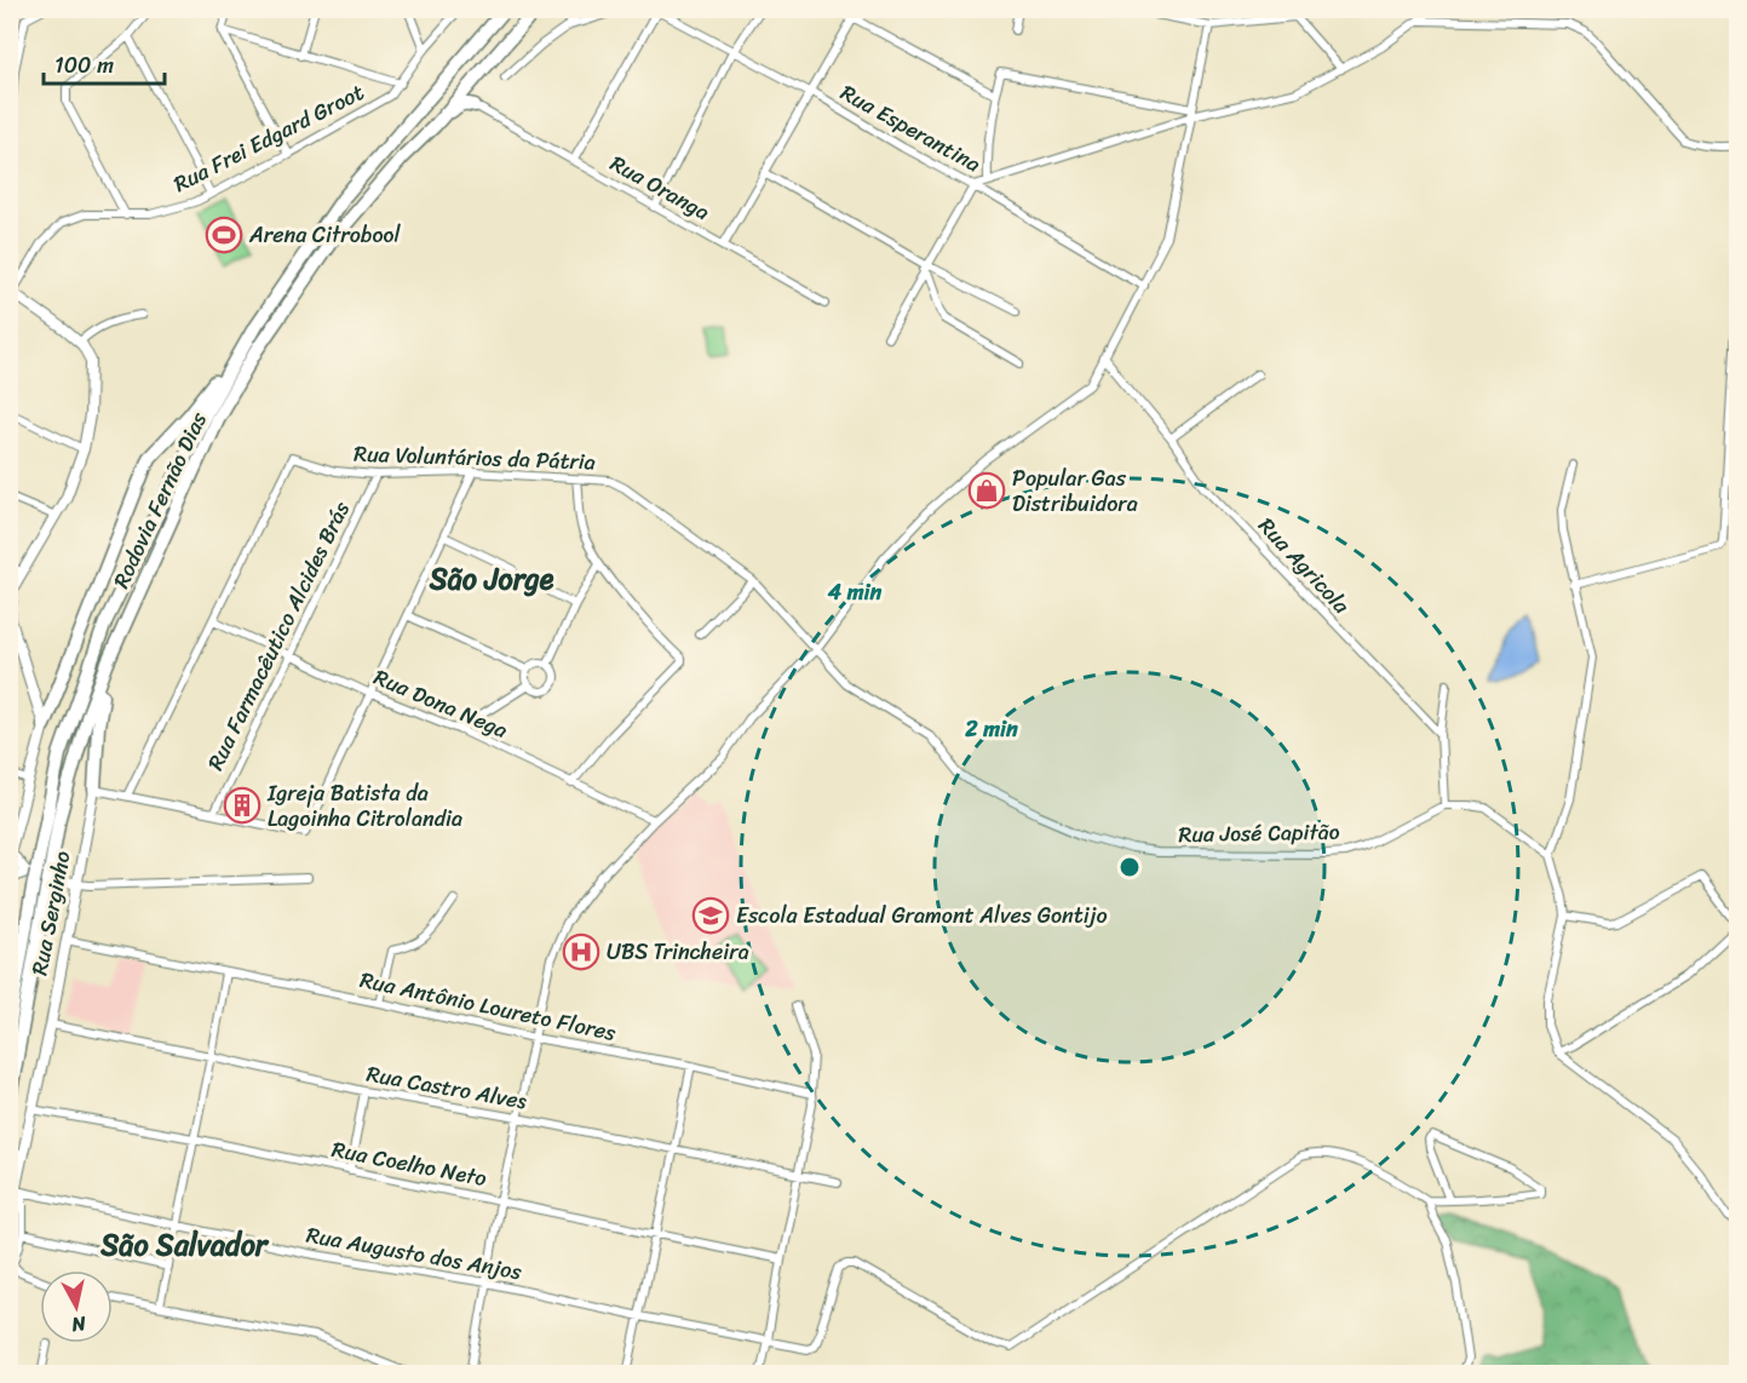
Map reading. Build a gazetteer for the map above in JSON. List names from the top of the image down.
{
  "streets": {
    "highway": ["Rodovia Fernão Dias"],
    "street": [
      "Rua Esperantina",
      "Rua Frei Edgard Groot",
      "Rua Oranga",
      "Rua Voluntários da Pátria",
      "Rua Agricola",
      "Rua Farmacêutico Alcides Brás",
      "Rua Dona Nega",
      "Rua José Capitão",
      "Rua Serginho",
      "Rua Antônio Loureto Flores",
      "Rua Castro Alves",
      "Rua Coelho Neto",
      "Rua Augusto dos Anjos"
    ]
  },
  "crossings": [
    ["Rua Voluntários da Pátria", "Rua Farmacêutico Alcides Brás"],
    ["Rua Voluntários da Pátria", "Rua Dona Nega"],
    ["Rua Voluntários da Pátria", "Rua José Capitão"],
    ["Rua Farmacêutico Alcides Brás", "Rua Dona Nega"],
    ["Rua Serginho", "Rua Antônio Loureto Flores"],
    ["Rua Serginho", "Rua Castro Alves"],
    ["Rua Serginho", "Rua Coelho Neto"],
    ["Rua Serginho", "Rua Augusto dos Anjos"]
  ],
  "districts": ["São Jorge", "São Salvador"],
  "places": {
    "sports": ["Arena Citrobool"],
    "shop": ["Popular Gas Distribuidora"],
    "building": ["Igreja Batista da Lagoinha Citrolandia"],
    "school or university": ["Escola Estadual Gramont Alves Gontijo"],
    "hospital": ["UBS Trincheira"]
  },
  "scale_bar": "100 m",
  "north": "bottom",
  "rings": ["4 min", "2 min"]
}
